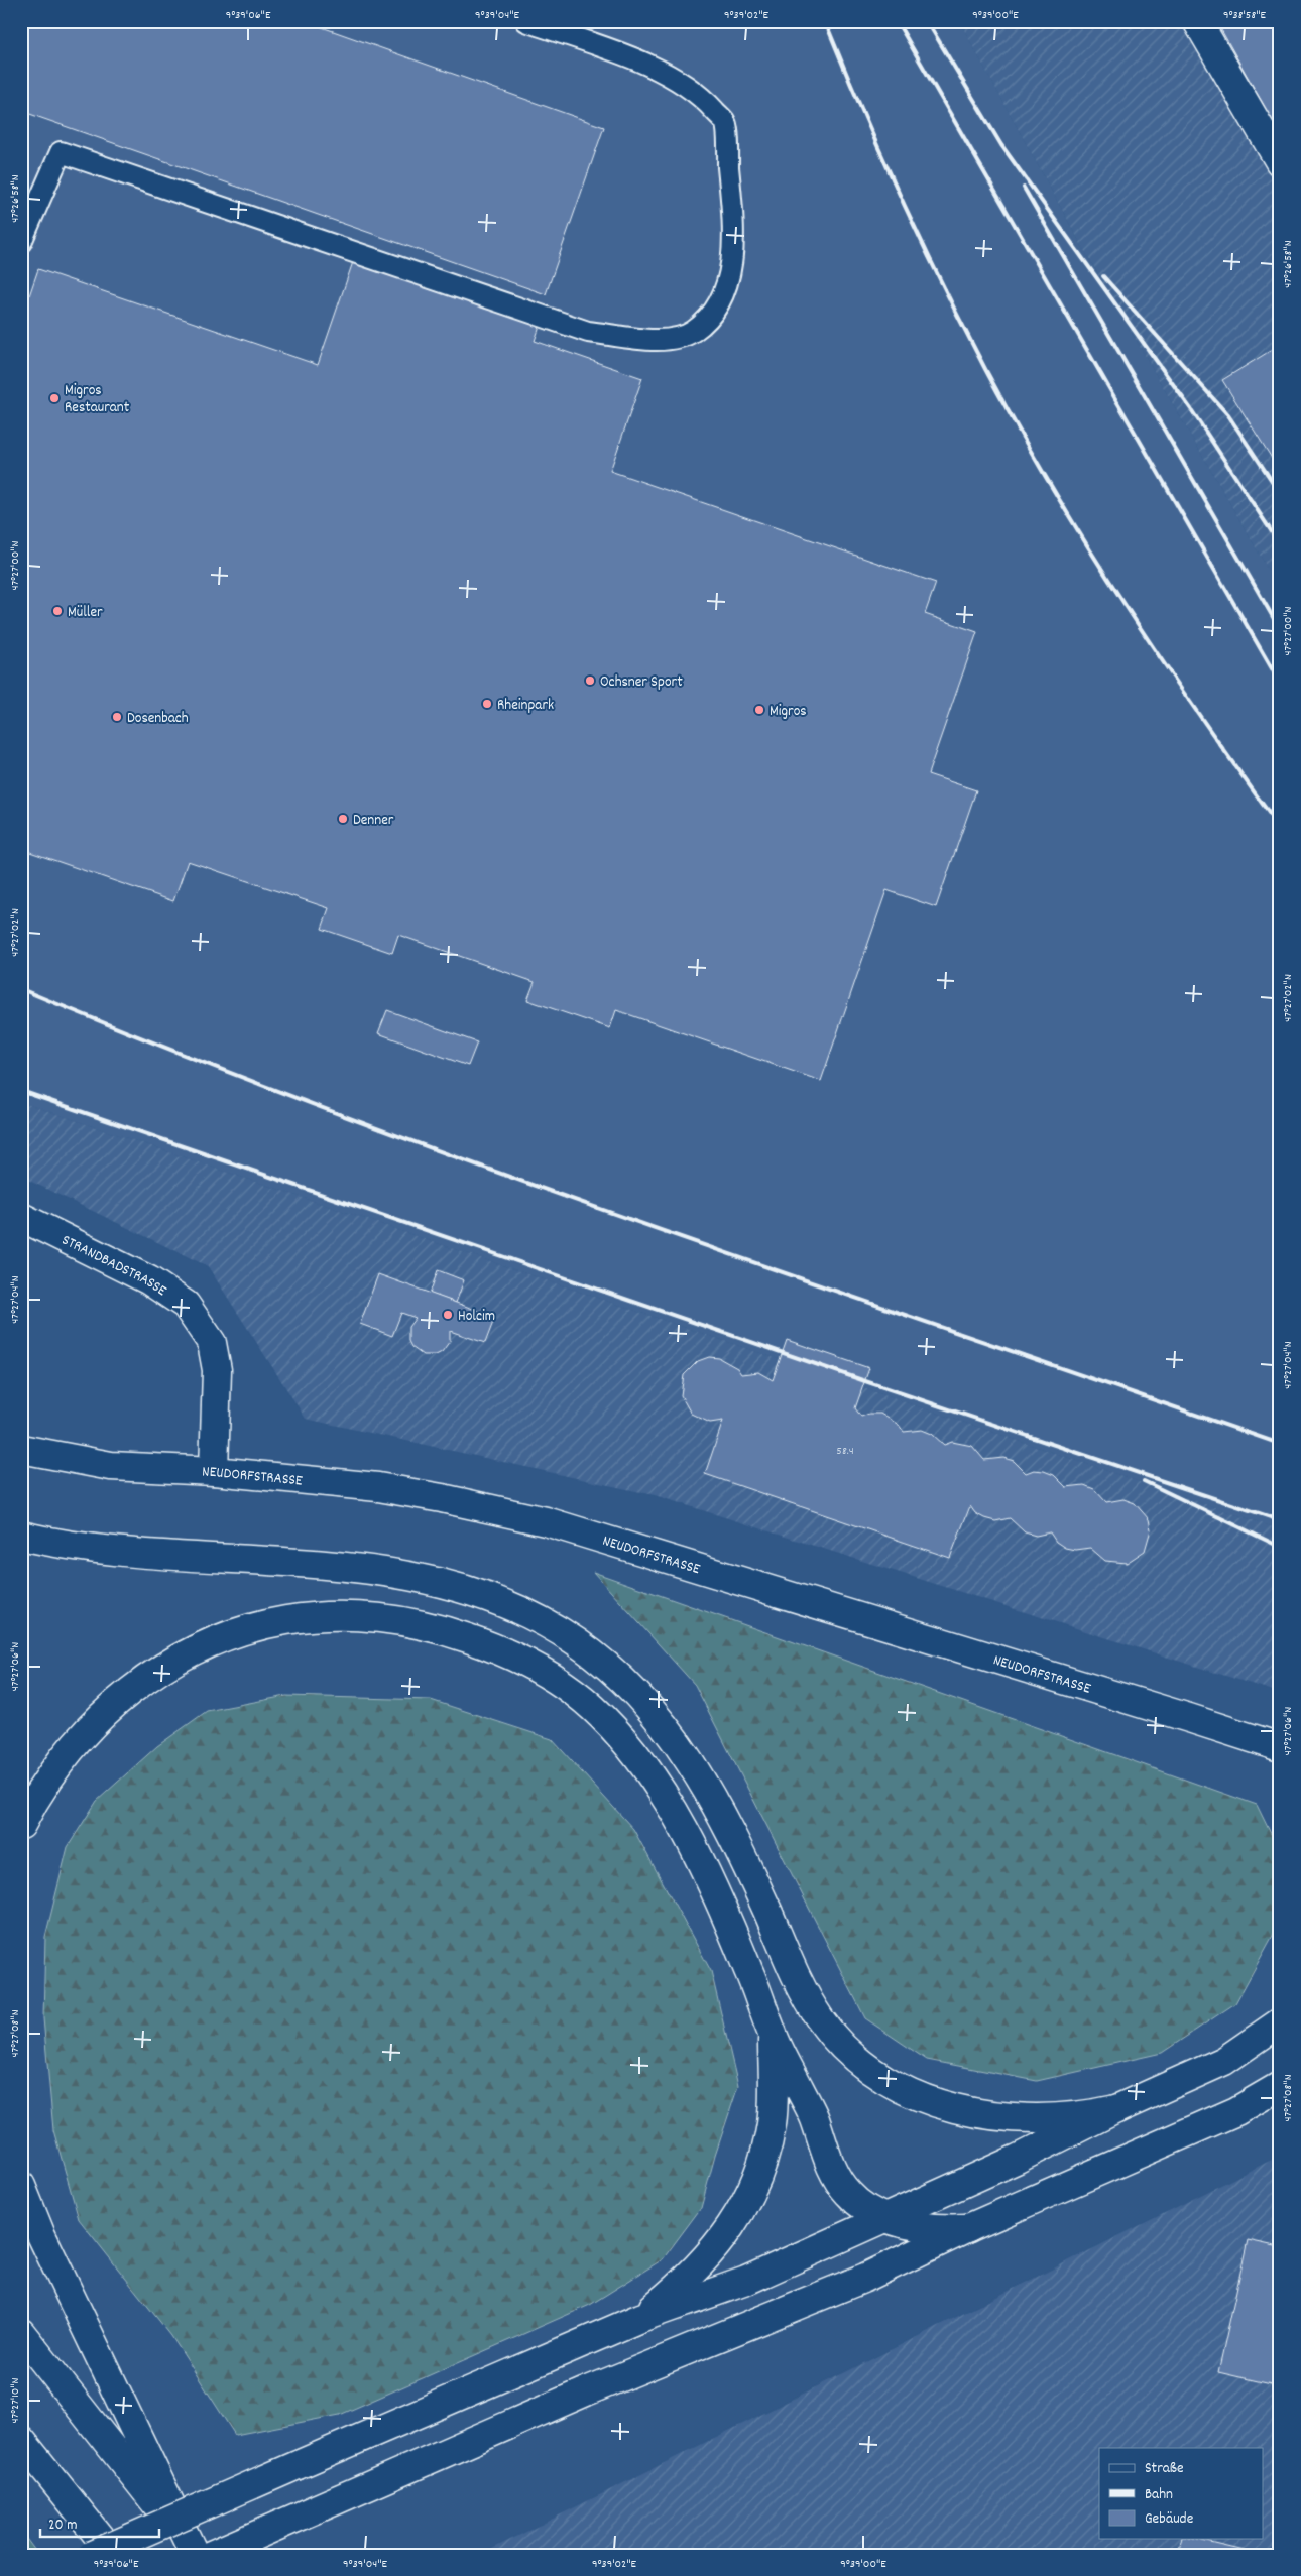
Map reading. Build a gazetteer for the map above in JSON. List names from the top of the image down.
{
  "streets": {
    "main road": ["STRANDBADSTRASSE", "NEUDORFSTRASSE"]
  },
  "crossings": [
    ["STRANDBADSTRASSE", "NEUDORFSTRASSE"]
  ],
  "places": [
    "Migros Restaurant",
    "Müller",
    "Ochsner Sport",
    "Rheinpark",
    "Migros",
    "Dosenbach",
    "Denner",
    "Holcim"
  ],
  "house_numbers": ["58.4"],
  "legend": ["Straße", "Bahn", "Gebäude"],
  "scale_bar": "20 m",
  "coordinates": [
    "9°39'06\"E",
    "9°39'04\"E",
    "9°39'02\"E",
    "9°39'00\"E",
    "9°38'58\"E",
    "47°26'58\"N",
    "47°27'00\"N",
    "47°27'02\"N",
    "47°27'04\"N",
    "47°27'06\"N",
    "47°27'08\"N",
    "47°27'10\"N"
  ]
}
